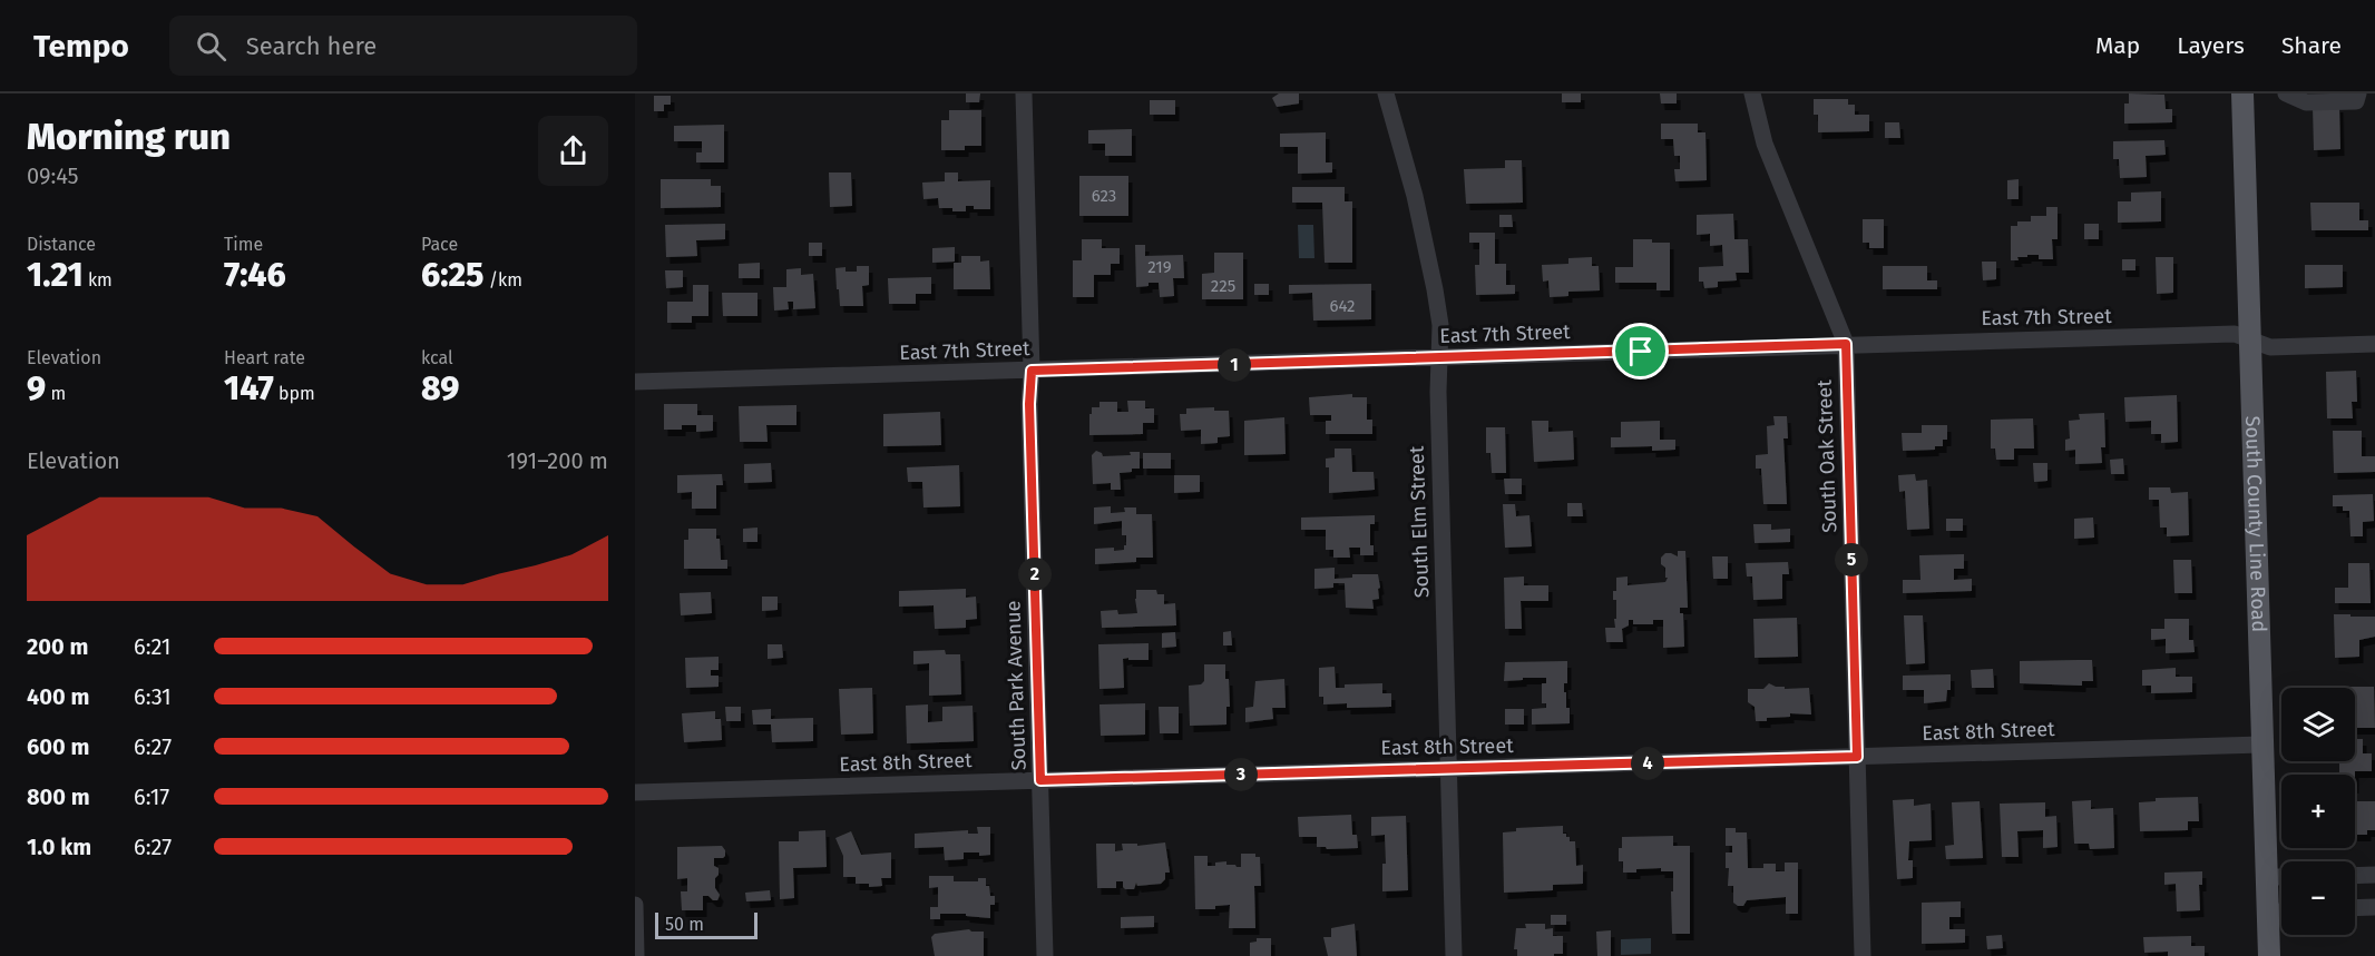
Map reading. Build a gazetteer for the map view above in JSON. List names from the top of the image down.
{
  "streets": {
    "main road": ["South County Line Road"],
    "street": [
      "East 7th Street",
      "South Oak Street",
      "South Elm Street",
      "South Park Avenue",
      "East 8th Street"
    ]
  },
  "crossings": [
    ["East 7th Street", "South Oak Street"],
    ["East 7th Street", "South Elm Street"],
    ["East 7th Street", "South County Line Road"],
    ["East 7th Street", "South Park Avenue"],
    ["South Oak Street", "East 8th Street"],
    ["South Elm Street", "East 8th Street"],
    ["South County Line Road", "East 8th Street"],
    ["South Park Avenue", "East 8th Street"]
  ],
  "house_numbers": [
    "623",
    "219",
    "225",
    "642"
  ],
  "scale_bar": "50 m",
  "page": {
    "header": "Tempo",
    "search": "Search here",
    "nav": ["Map", "Layers", "Share"],
    "heading": ["Morning run", "09:45"],
    "stats": [
      ["Distance", "1.21 km"],
      ["Time", "7:46"],
      ["Pace", "6:25 /km"],
      ["Elevation", "9 m"],
      ["Heart rate", "147 bpm"],
      ["kcal", "89"]
    ],
    "pins": [
      "1",
      "5",
      "2",
      "4",
      "3"
    ],
    "chart": ["Elevation", "191–200 m"],
    "list": [
      {
        "name": "200 m",
        "note": "6:21"
      },
      {
        "name": "400 m",
        "note": "6:31"
      },
      {
        "name": "600 m",
        "note": "6:27"
      },
      {
        "name": "800 m",
        "note": "6:17"
      },
      {
        "name": "1.0 km",
        "note": "6:27"
      }
    ],
    "map_buttons": ["+", "−"],
    "scale": "50 m"
  }
}
